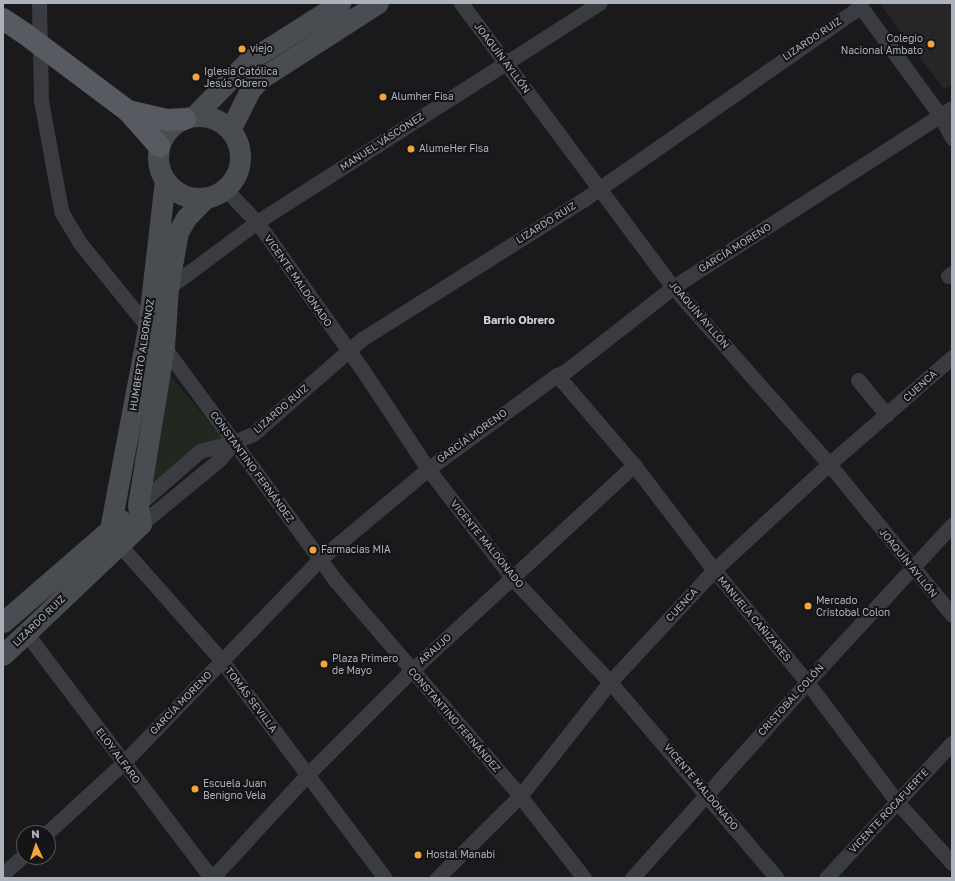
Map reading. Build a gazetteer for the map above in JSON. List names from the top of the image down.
{
  "streets": {
    "main road": ["LIZARDO RUIZ", "HUMBERTO ALBORNOZ"],
    "street": [
      "JOAQUÍN AYLLÓN",
      "MANUEL VÁSCONEZ",
      "GARCÍA MORENO",
      "VICENTE MALDONADO",
      "CUENCA",
      "CONSTANTINO FERNÁNDEZ",
      "MANUELA CAÑIZARES",
      "ARAUJO",
      "TOMÁS SEVILLA",
      "CRISTOBAL COLÓN",
      "ELOY ALFARO",
      "VICENTE ROCAFUERTE"
    ]
  },
  "crossings": [
    ["LIZARDO RUIZ", "JOAQUÍN AYLLÓN"],
    ["LIZARDO RUIZ", "VICENTE MALDONADO"],
    ["LIZARDO RUIZ", "HUMBERTO ALBORNOZ"],
    ["LIZARDO RUIZ", "CONSTANTINO FERNÁNDEZ"],
    ["LIZARDO RUIZ", "TOMÁS SEVILLA"],
    ["LIZARDO RUIZ", "ELOY ALFARO"],
    ["JOAQUÍN AYLLÓN", "MANUEL VÁSCONEZ"],
    ["JOAQUÍN AYLLÓN", "GARCÍA MORENO"],
    ["JOAQUÍN AYLLÓN", "CUENCA"],
    ["JOAQUÍN AYLLÓN", "CRISTOBAL COLÓN"],
    ["MANUEL VÁSCONEZ", "VICENTE MALDONADO"],
    ["MANUEL VÁSCONEZ", "HUMBERTO ALBORNOZ"],
    ["GARCÍA MORENO", "VICENTE MALDONADO"],
    ["GARCÍA MORENO", "CONSTANTINO FERNÁNDEZ"],
    ["GARCÍA MORENO", "MANUELA CAÑIZARES"],
    ["GARCÍA MORENO", "TOMÁS SEVILLA"],
    ["GARCÍA MORENO", "ELOY ALFARO"],
    ["VICENTE MALDONADO", "HUMBERTO ALBORNOZ"],
    ["VICENTE MALDONADO", "CUENCA"],
    ["VICENTE MALDONADO", "ARAUJO"],
    ["VICENTE MALDONADO", "CRISTOBAL COLÓN"],
    ["HUMBERTO ALBORNOZ", "CONSTANTINO FERNÁNDEZ"],
    ["HUMBERTO ALBORNOZ", "TOMÁS SEVILLA"],
    ["CUENCA", "CONSTANTINO FERNÁNDEZ"],
    ["CUENCA", "MANUELA CAÑIZARES"],
    ["CONSTANTINO FERNÁNDEZ", "ARAUJO"],
    ["MANUELA CAÑIZARES", "ARAUJO"],
    ["MANUELA CAÑIZARES", "CRISTOBAL COLÓN"],
    ["MANUELA CAÑIZARES", "VICENTE ROCAFUERTE"],
    ["ARAUJO", "TOMÁS SEVILLA"],
    ["ARAUJO", "ELOY ALFARO"]
  ],
  "districts": ["Barrio Obrero"],
  "places": [
    "Colegio Nacional Ambato",
    "viejo",
    "Iglesia Católica Jesús Obrero",
    "Alumher Fisa",
    "AlumeHer Fisa",
    "Farmacias MIA",
    "Mercado Cristobal Colon",
    "Plaza Primero de Mayo",
    "Escuela Juan Benigno Vela",
    "Hostal Manabi"
  ],
  "north": "top"
}
